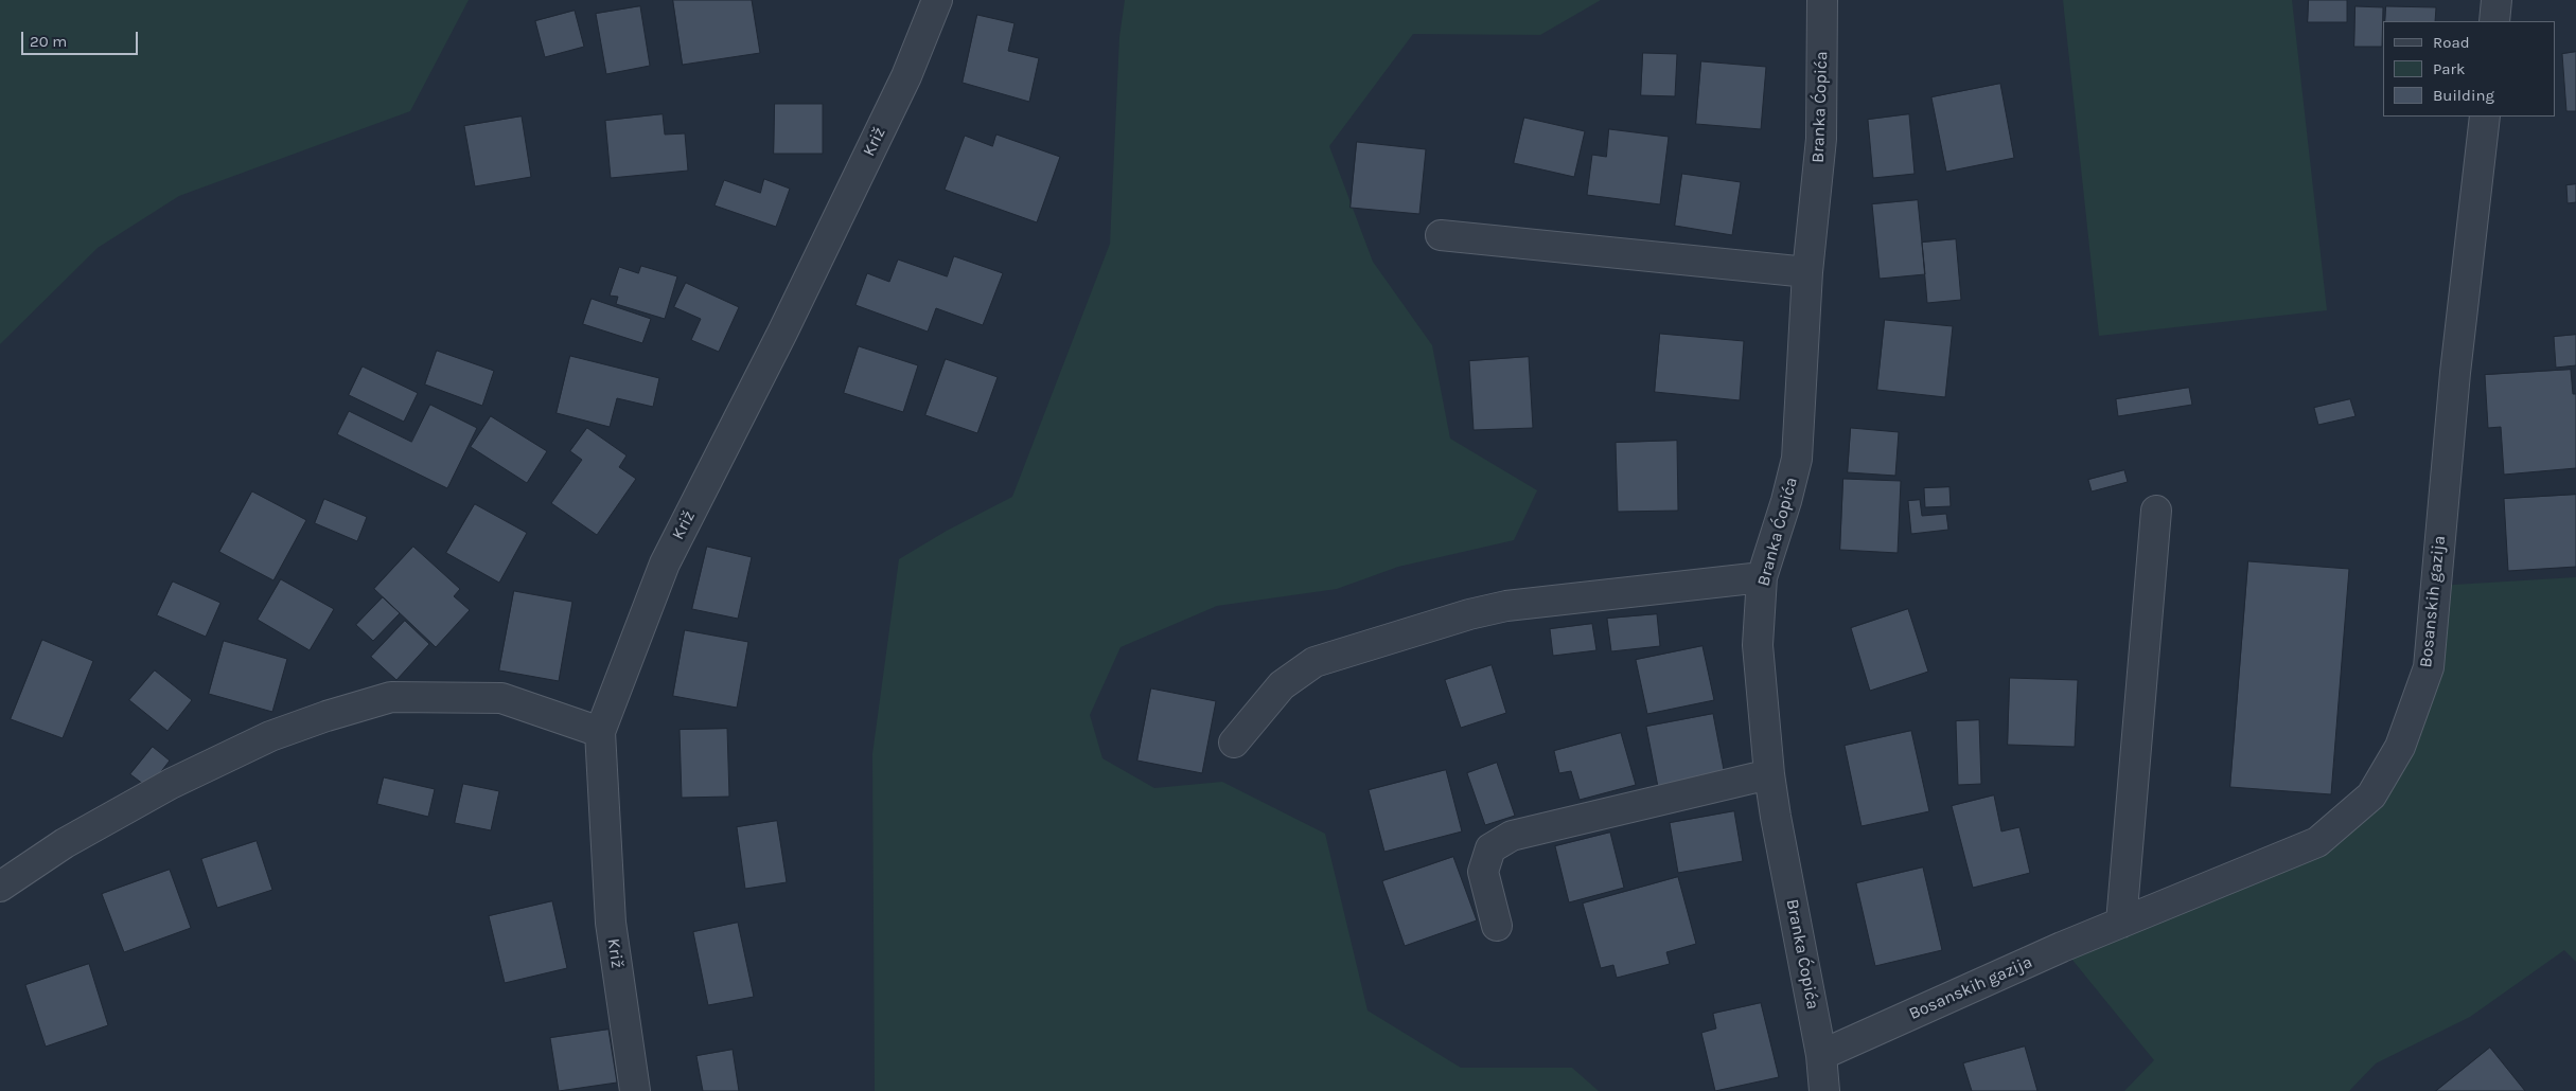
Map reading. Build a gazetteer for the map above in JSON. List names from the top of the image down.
{
  "streets": {
    "street": ["Branka Ćopića", "Križ", "Bosanskih gazija"]
  },
  "crossings": [
    ["Branka Ćopića", "Bosanskih gazija"]
  ],
  "legend": ["Road", "Park", "Building"],
  "scale_bar": "20 m"
}
